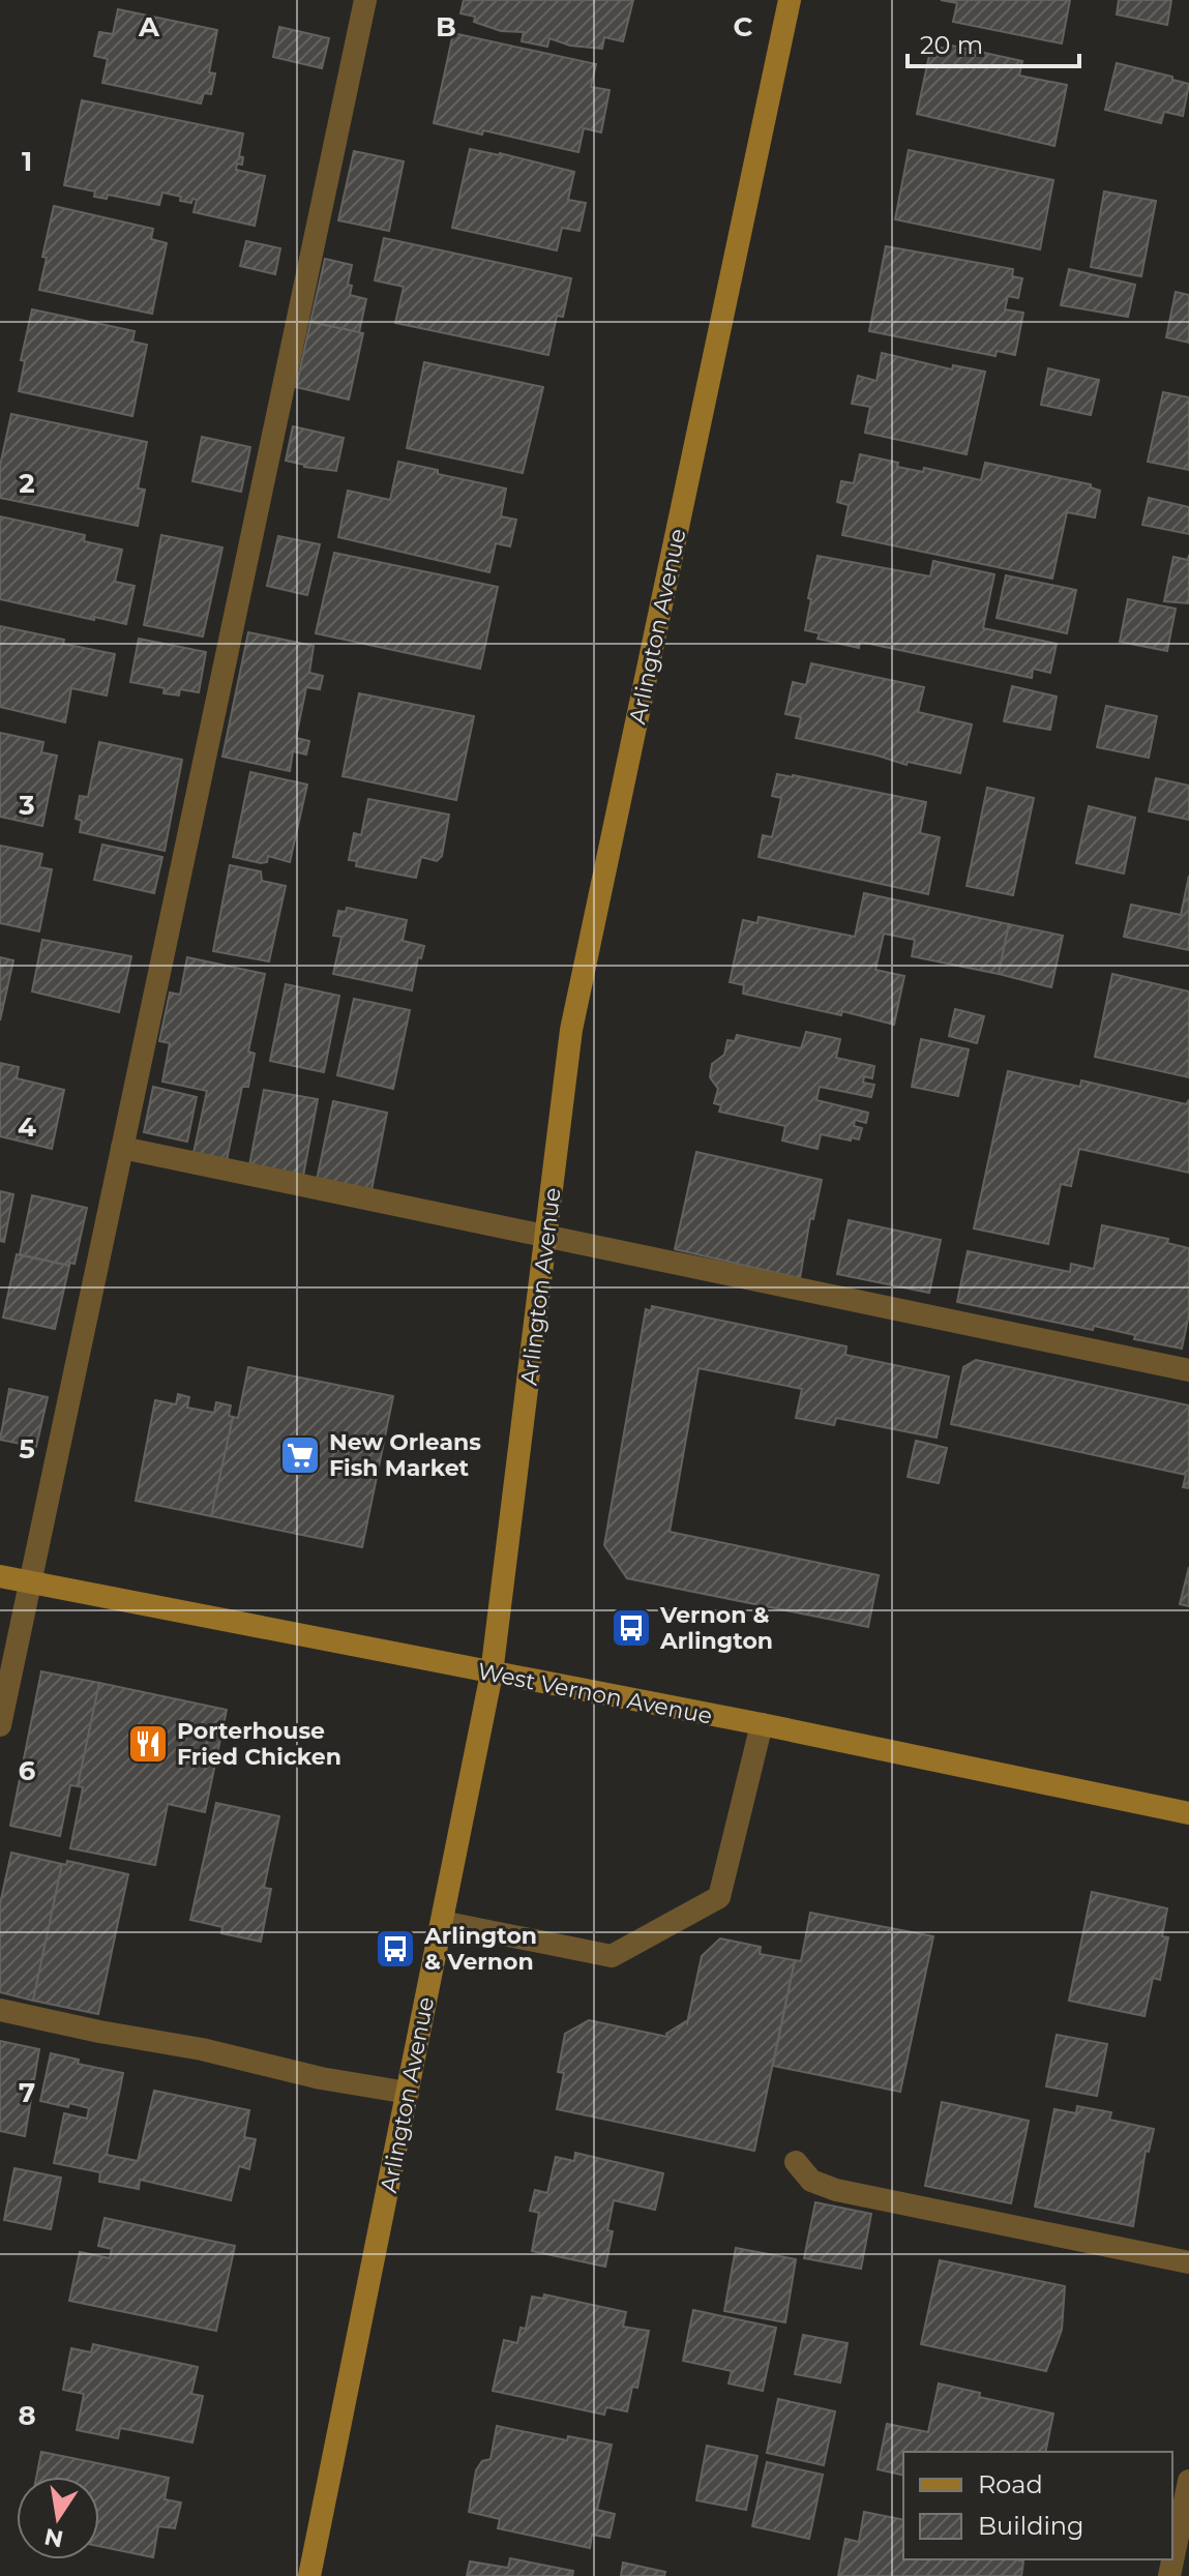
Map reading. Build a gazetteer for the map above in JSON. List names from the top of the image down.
{
  "streets": {
    "main road": ["Arlington Avenue", "West Vernon Avenue"]
  },
  "crossings": [
    ["Arlington Avenue", "West Vernon Avenue"]
  ],
  "places": {
    "supermarket": ["New Orleans Fish Market"],
    "bus stop": ["Vernon & Arlington", "Arlington & Vernon"],
    "restaurant": ["Porterhouse Fried Chicken"]
  },
  "legend": ["Road", "Building"],
  "scale_bar": "20 m",
  "north": "bottom",
  "grid": {
    "columns": ["A", "B", "C"],
    "rows": [
      "1",
      "2",
      "3",
      "4",
      "5",
      "6",
      "7",
      "8"
    ]
  }
}
